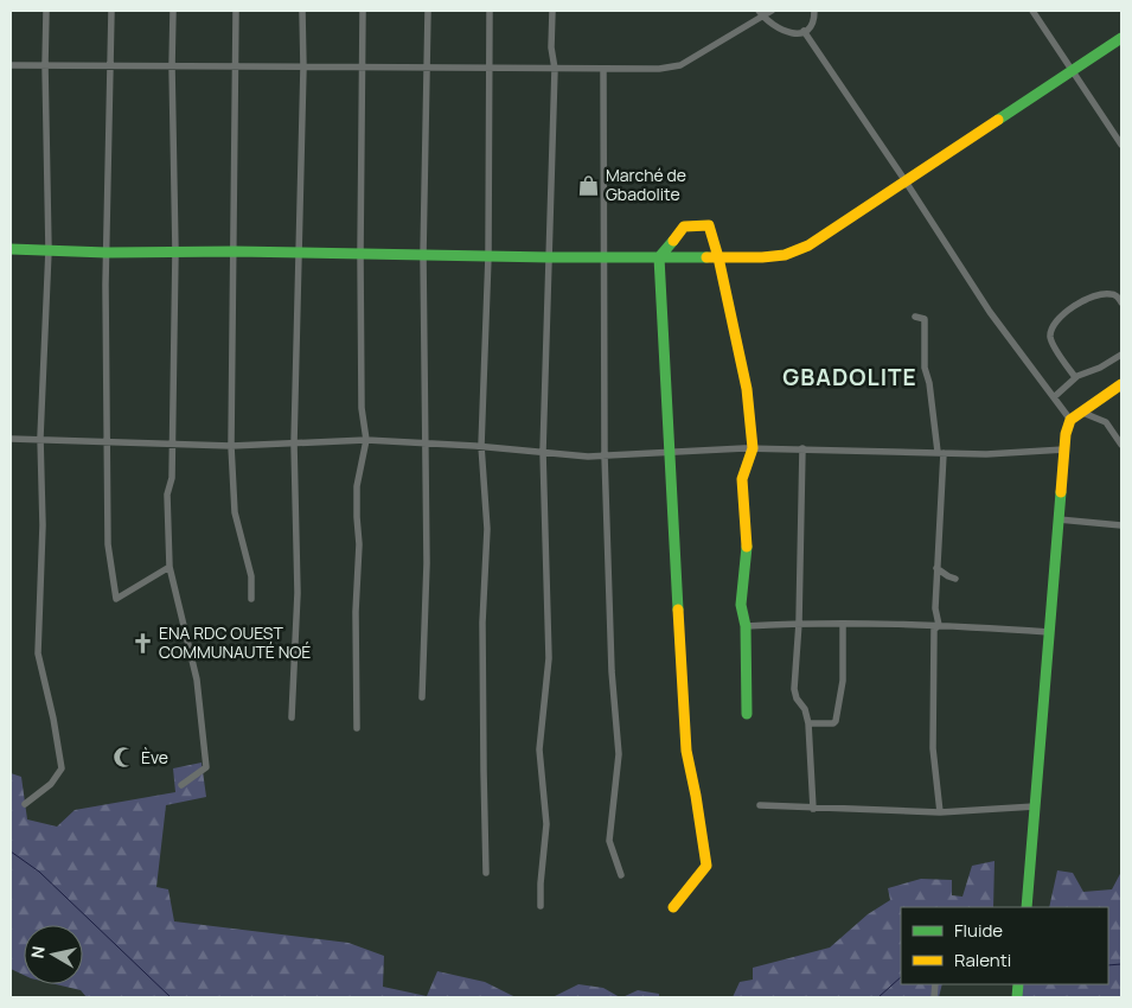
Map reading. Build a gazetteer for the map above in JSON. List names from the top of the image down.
{
  "districts": ["GBADOLITE"],
  "places": {
    "shop": ["Marché de Gbadolite"],
    "church": ["ENA RDC OUEST COMMUNAUTÉ NOÉ"],
    "mosque": ["Ève"]
  },
  "legend": ["Fluide", "Ralenti"],
  "north": "left"
}
